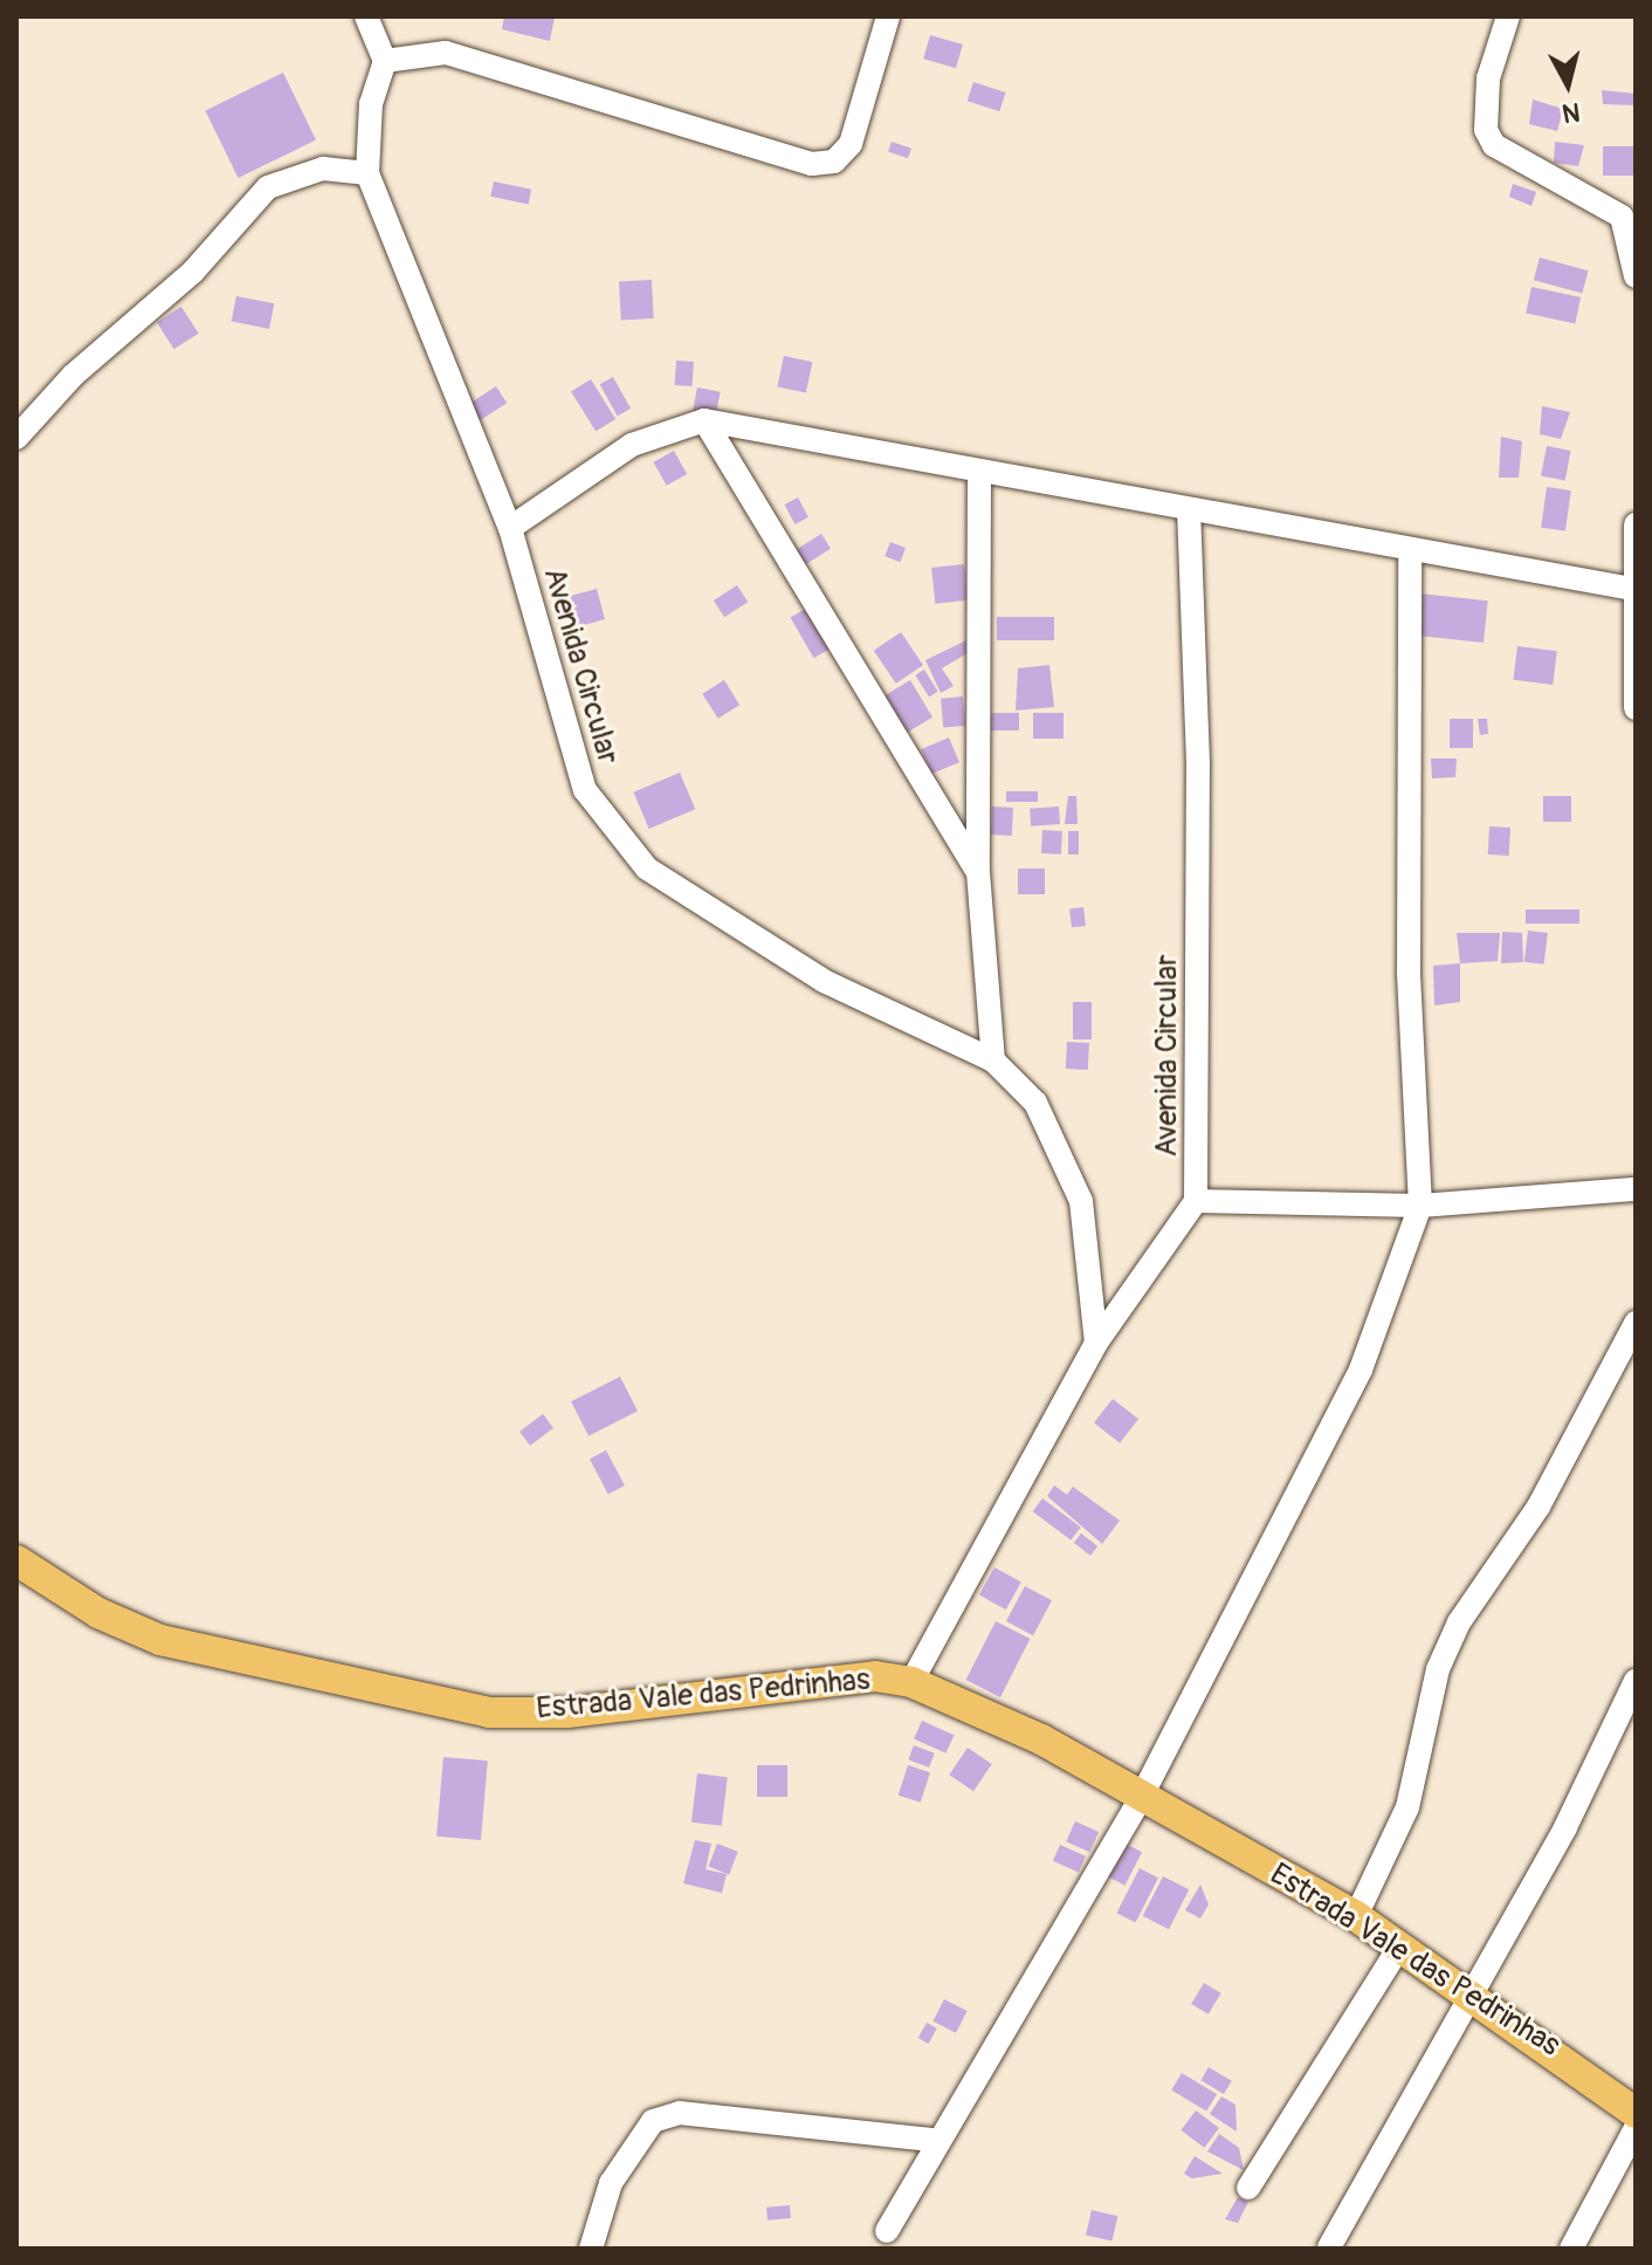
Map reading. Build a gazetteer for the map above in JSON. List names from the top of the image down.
{
  "streets": {
    "main road": ["Estrada Vale das Pedrinhas"],
    "street": ["Avenida Circular"]
  },
  "crossings": [
    ["Avenida Circular", "Estrada Vale das Pedrinhas"]
  ],
  "north": "bottom"
}
